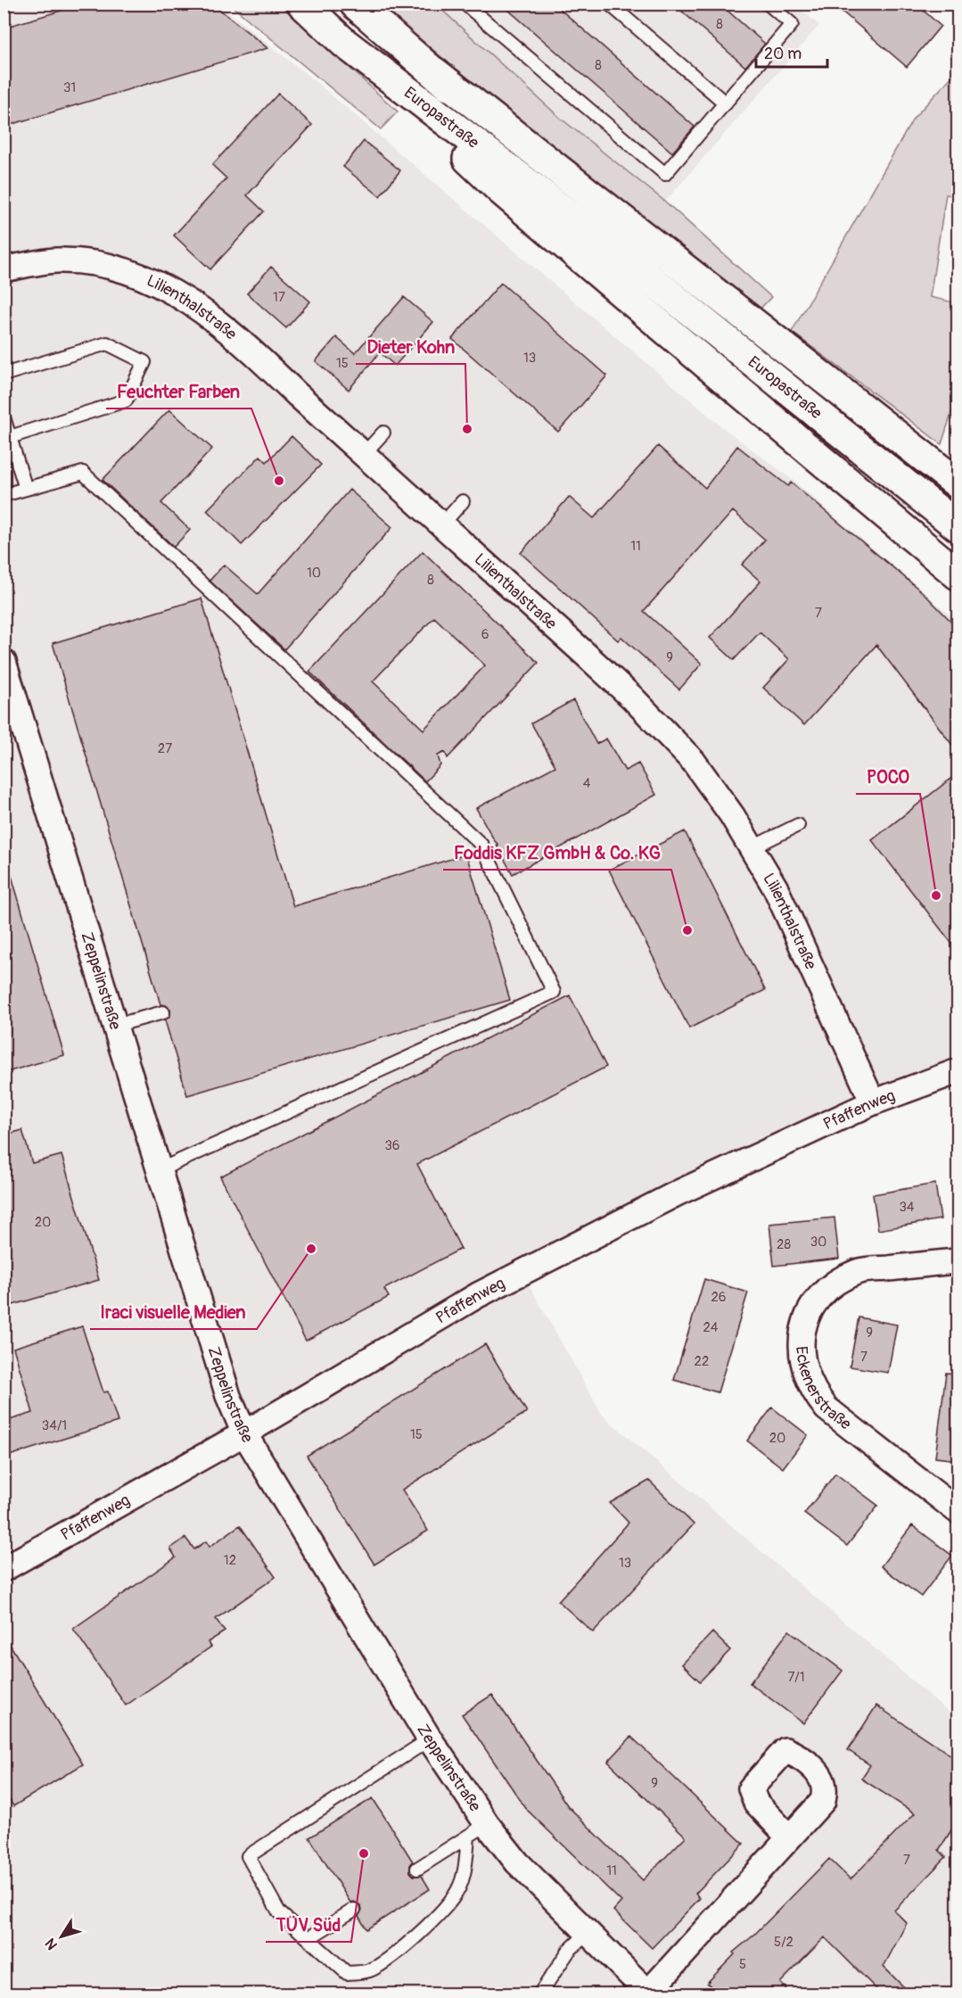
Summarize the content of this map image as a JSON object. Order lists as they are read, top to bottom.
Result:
{
  "streets": {
    "highway": ["Europastraße"],
    "street": [
      "Lilienthalstraße",
      "Zeppelinstraße",
      "Pfaffenweg",
      "Eckenerstraße"
    ]
  },
  "crossings": [
    ["Lilienthalstraße", "Pfaffenweg"],
    ["Zeppelinstraße", "Pfaffenweg"]
  ],
  "places": [
    "Dieter Kohn",
    "Feuchter Farben",
    "POCO",
    "Foddis KFZ GmbH & Co. KG",
    "Iraci visuelle Medien",
    "TÜV Süd"
  ],
  "house_numbers": [
    "8",
    "8",
    "31",
    "17",
    "13",
    "15",
    "11",
    "10",
    "8",
    "7",
    "6",
    "9",
    "27",
    "4",
    "36",
    "34",
    "20",
    "30",
    "28",
    "26",
    "24",
    "9",
    "7",
    "22",
    "34/1",
    "15",
    "20",
    "12",
    "13",
    "7/1",
    "9",
    "7",
    "11",
    "5/2",
    "5"
  ],
  "scale_bar": "20 m",
  "north": "bottom left"
}
